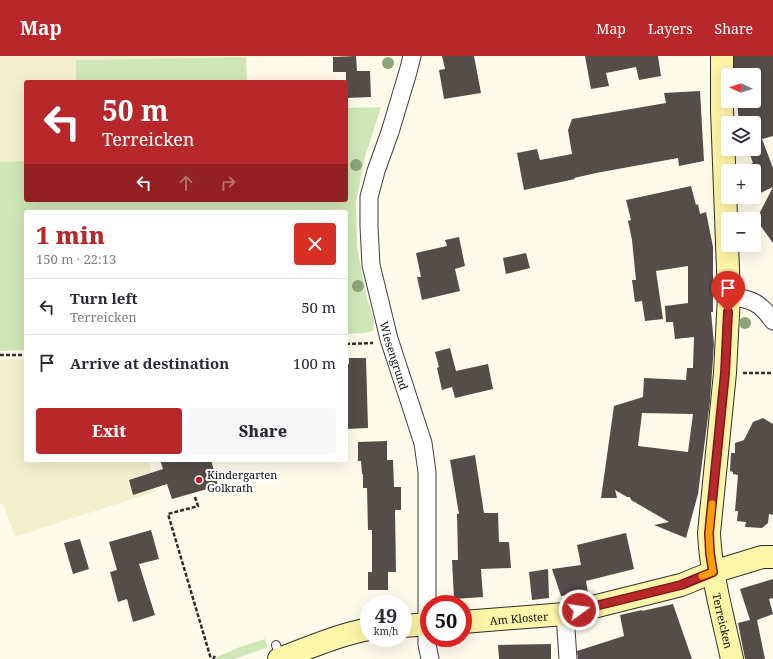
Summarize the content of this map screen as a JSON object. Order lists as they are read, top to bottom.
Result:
{
  "streets": {
    "main road": ["Am Kloster", "Terreicken"],
    "street": ["Wiesengrund"]
  },
  "crossings": [
    ["Am Kloster", "Terreicken"]
  ],
  "places": ["Kindergarten Golkrath"],
  "north": "left",
  "page": {
    "header": "Map",
    "nav": ["Map", "Layers", "Share"],
    "map_buttons": ["+", "−"],
    "turn": ["50 m", "Terreicken"],
    "heading": ["1 min", "150 m · 22:13"],
    "list": [
      {
        "name": "Turn left",
        "note": "Terreicken",
        "value": "50 m"
      },
      {
        "name": "Arrive at destination",
        "value": "100 m"
      }
    ],
    "buttons": ["Exit", "Share"],
    "speed": "49 km/h",
    "limit": "50"
  }
}
